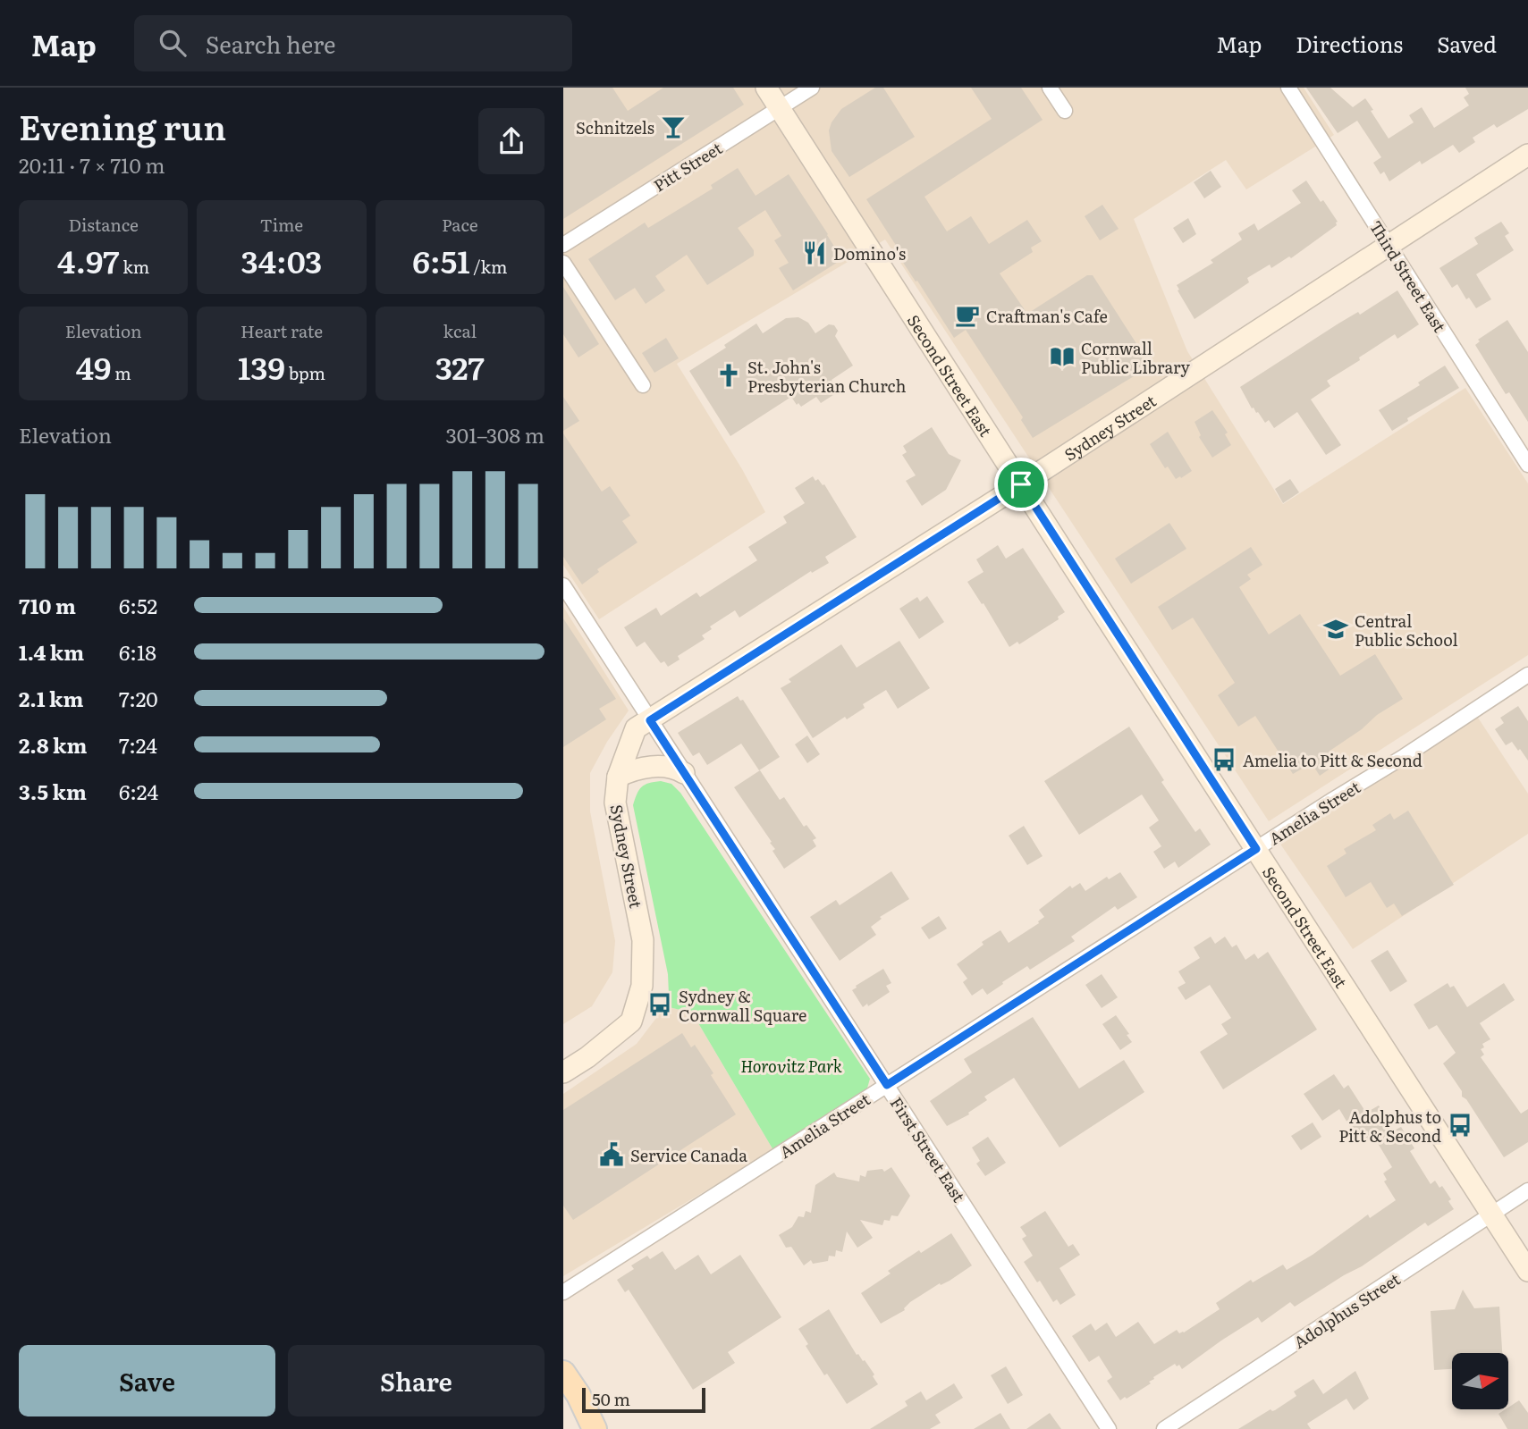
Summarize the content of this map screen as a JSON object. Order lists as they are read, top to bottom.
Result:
{
  "streets": {
    "street": [
      "Pitt Street",
      "Third Street East",
      "Second Street East",
      "Sydney Street",
      "Amelia Street",
      "First Street East",
      "Adolphus Street"
    ]
  },
  "crossings": [
    ["Pitt Street", "Second Street East"],
    ["Third Street East", "Sydney Street"],
    ["Second Street East", "Sydney Street"],
    ["Second Street East", "Amelia Street"],
    ["Second Street East", "Adolphus Street"],
    ["Sydney Street", "First Street East"],
    ["Amelia Street", "First Street East"]
  ],
  "parks": ["Horovitz Park"],
  "places": {
    "bar": ["Schnitzels"],
    "restaurant": ["Domino's"],
    "cafe": ["Craftman's Cafe"],
    "library": ["Cornwall Public Library"],
    "church": ["St. John's Presbyterian Church"],
    "school or university": ["Central Public School"],
    "bus stop": ["Amelia to Pitt & Second", "Sydney & Cornwall Square", "Adolphus to Pitt & Second"],
    "public building": ["Service Canada"]
  },
  "scale_bar": "50 m",
  "north": "right",
  "page": {
    "header": "Map",
    "search": "Search here",
    "nav": ["Map", "Directions", "Saved"],
    "heading": ["Evening run", "20:11 · 7 × 710 m"],
    "stats": [
      ["Distance", "4.97 km"],
      ["Time", "34:03"],
      ["Pace", "6:51 /km"],
      ["Elevation", "49 m"],
      ["Heart rate", "139 bpm"],
      ["kcal", "327"]
    ],
    "chart": ["Elevation", "301–308 m"],
    "list": [
      {
        "name": "710 m",
        "note": "6:52"
      },
      {
        "name": "1.4 km",
        "note": "6:18"
      },
      {
        "name": "2.1 km",
        "note": "7:20"
      },
      {
        "name": "2.8 km",
        "note": "7:24"
      },
      {
        "name": "3.5 km",
        "note": "6:24"
      }
    ],
    "buttons": ["Save", "Share"],
    "scale": "50 m"
  }
}
